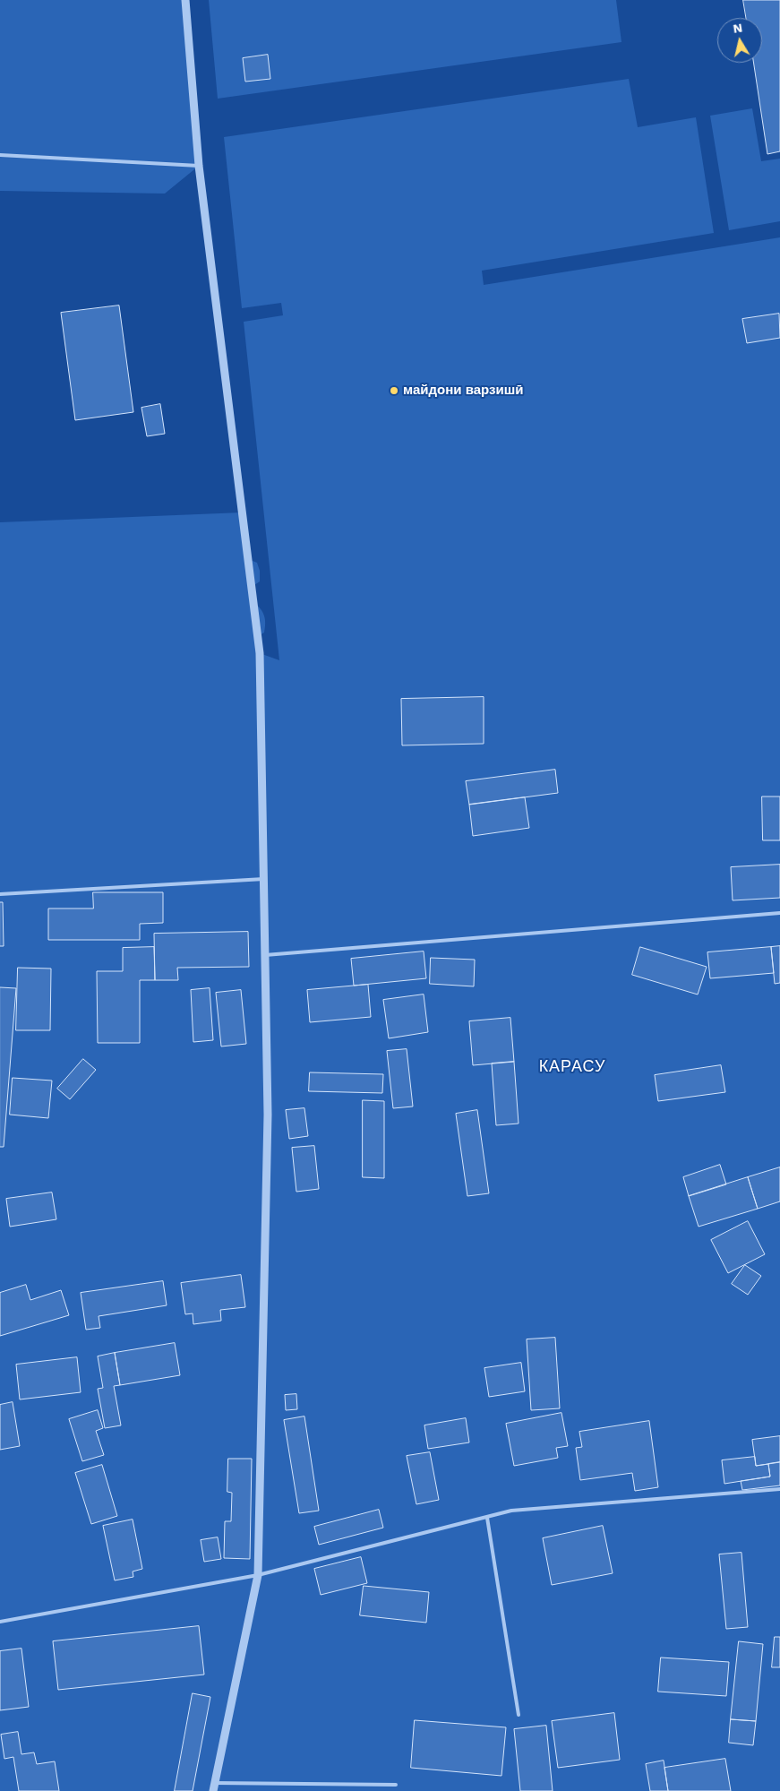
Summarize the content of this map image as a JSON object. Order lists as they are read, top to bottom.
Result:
{
  "districts": ["КАРАСУ"],
  "places": ["майдони варзишӣ"],
  "north": "top"
}
